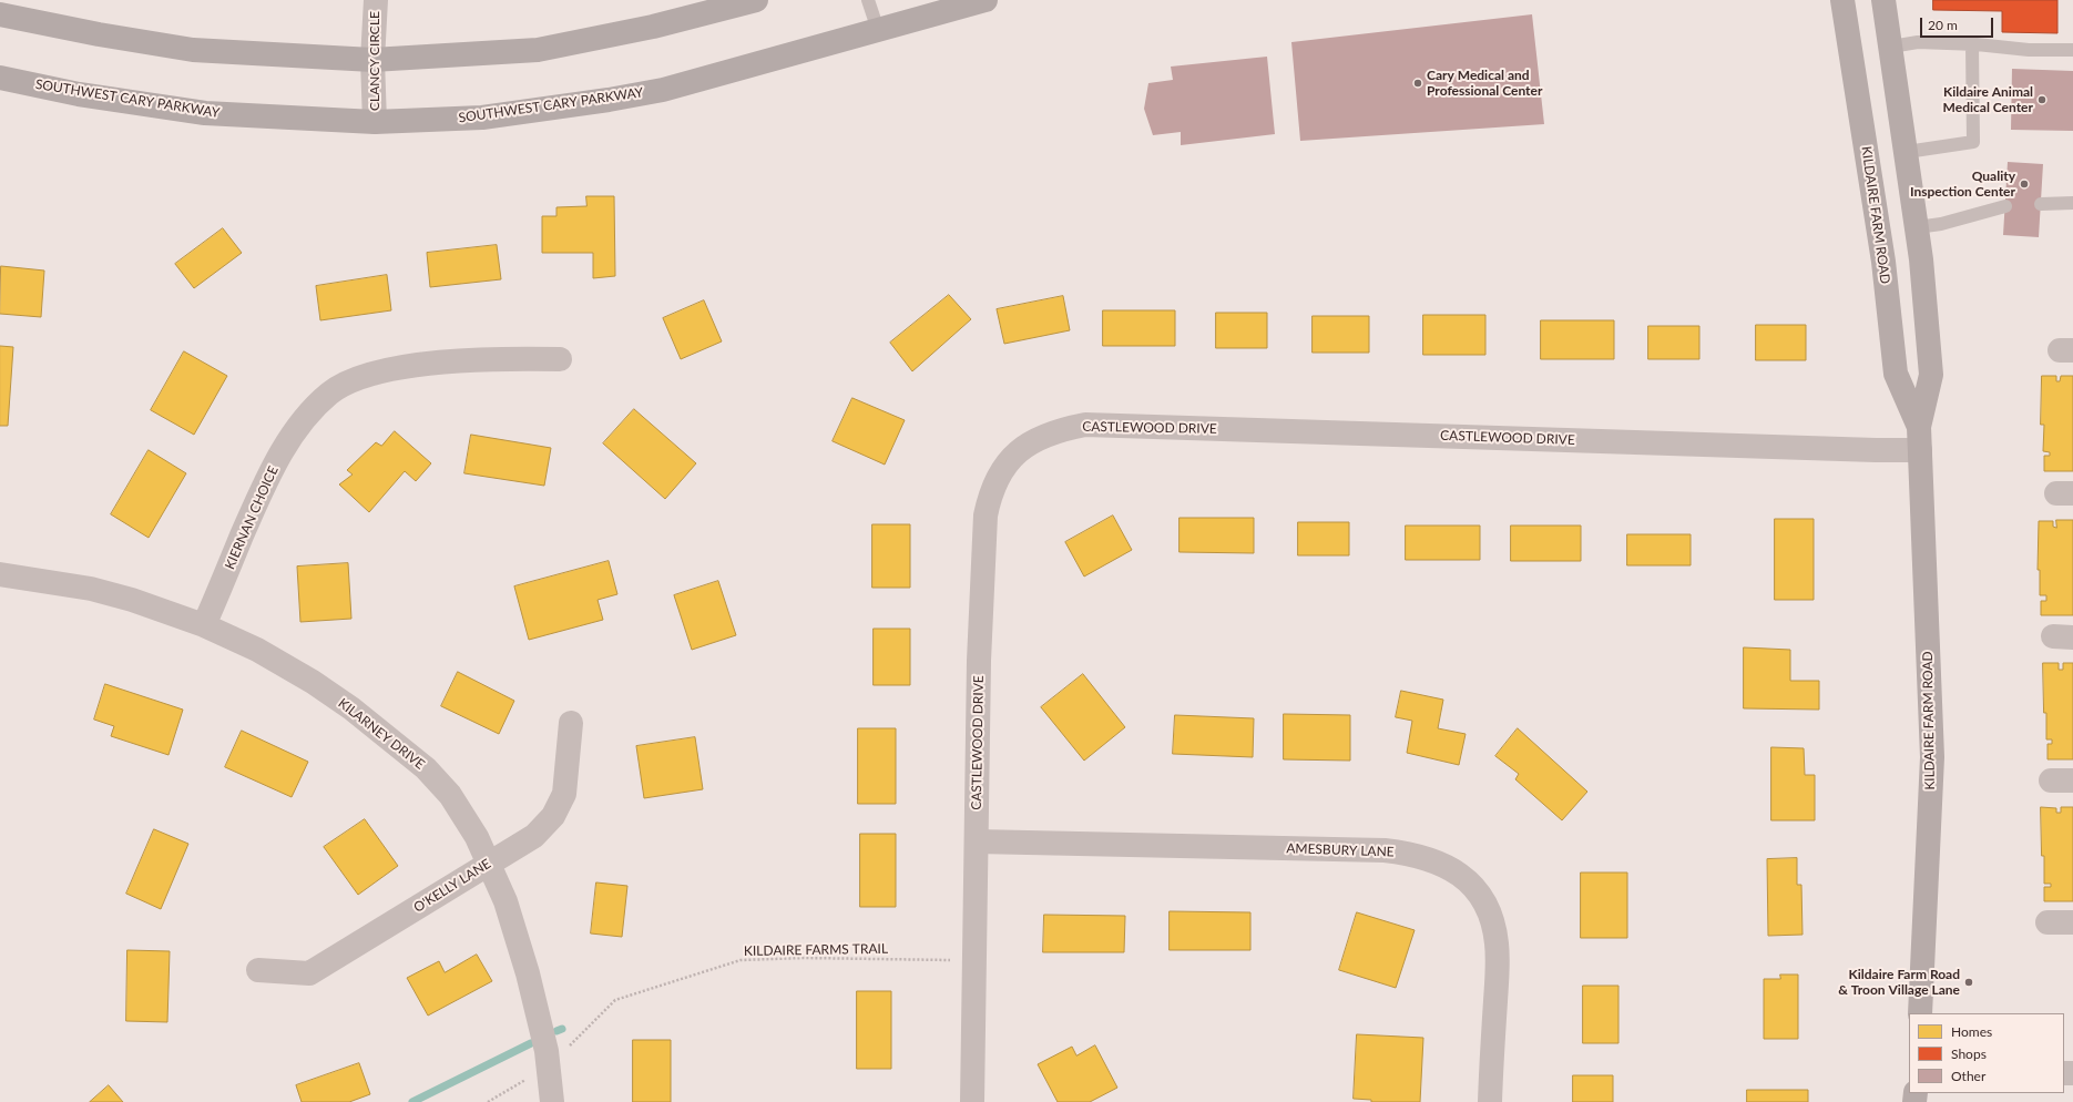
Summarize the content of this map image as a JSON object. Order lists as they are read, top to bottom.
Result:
{
  "streets": {
    "main road": ["SOUTHWEST CARY PARKWAY", "KILDAIRE FARM ROAD"],
    "street": [
      "CLANCY CIRCLE",
      "CASTLEWOOD DRIVE",
      "KIERNAN CHOICE",
      "KILARNEY DRIVE",
      "AMESBURY LANE",
      "O'KELLY LANE"
    ],
    "path": ["KILDAIRE FARMS TRAIL"]
  },
  "crossings": [
    ["CLANCY CIRCLE", "SOUTHWEST CARY PARKWAY"],
    ["KILDAIRE FARM ROAD", "CASTLEWOOD DRIVE"],
    ["CASTLEWOOD DRIVE", "AMESBURY LANE"],
    ["CASTLEWOOD DRIVE", "KILDAIRE FARMS TRAIL"],
    ["KIERNAN CHOICE", "KILARNEY DRIVE"],
    ["KILARNEY DRIVE", "O'KELLY LANE"],
    ["KILARNEY DRIVE", "KILDAIRE FARMS TRAIL"]
  ],
  "places": [
    "Cary Medical and Professional Center",
    "Kildaire Animal Medical Center",
    "Quality Inspection Center",
    "Kildaire Farm Road & Troon Village Lane"
  ],
  "legend": ["Homes", "Shops", "Other"],
  "scale_bar": "20 m"
}
